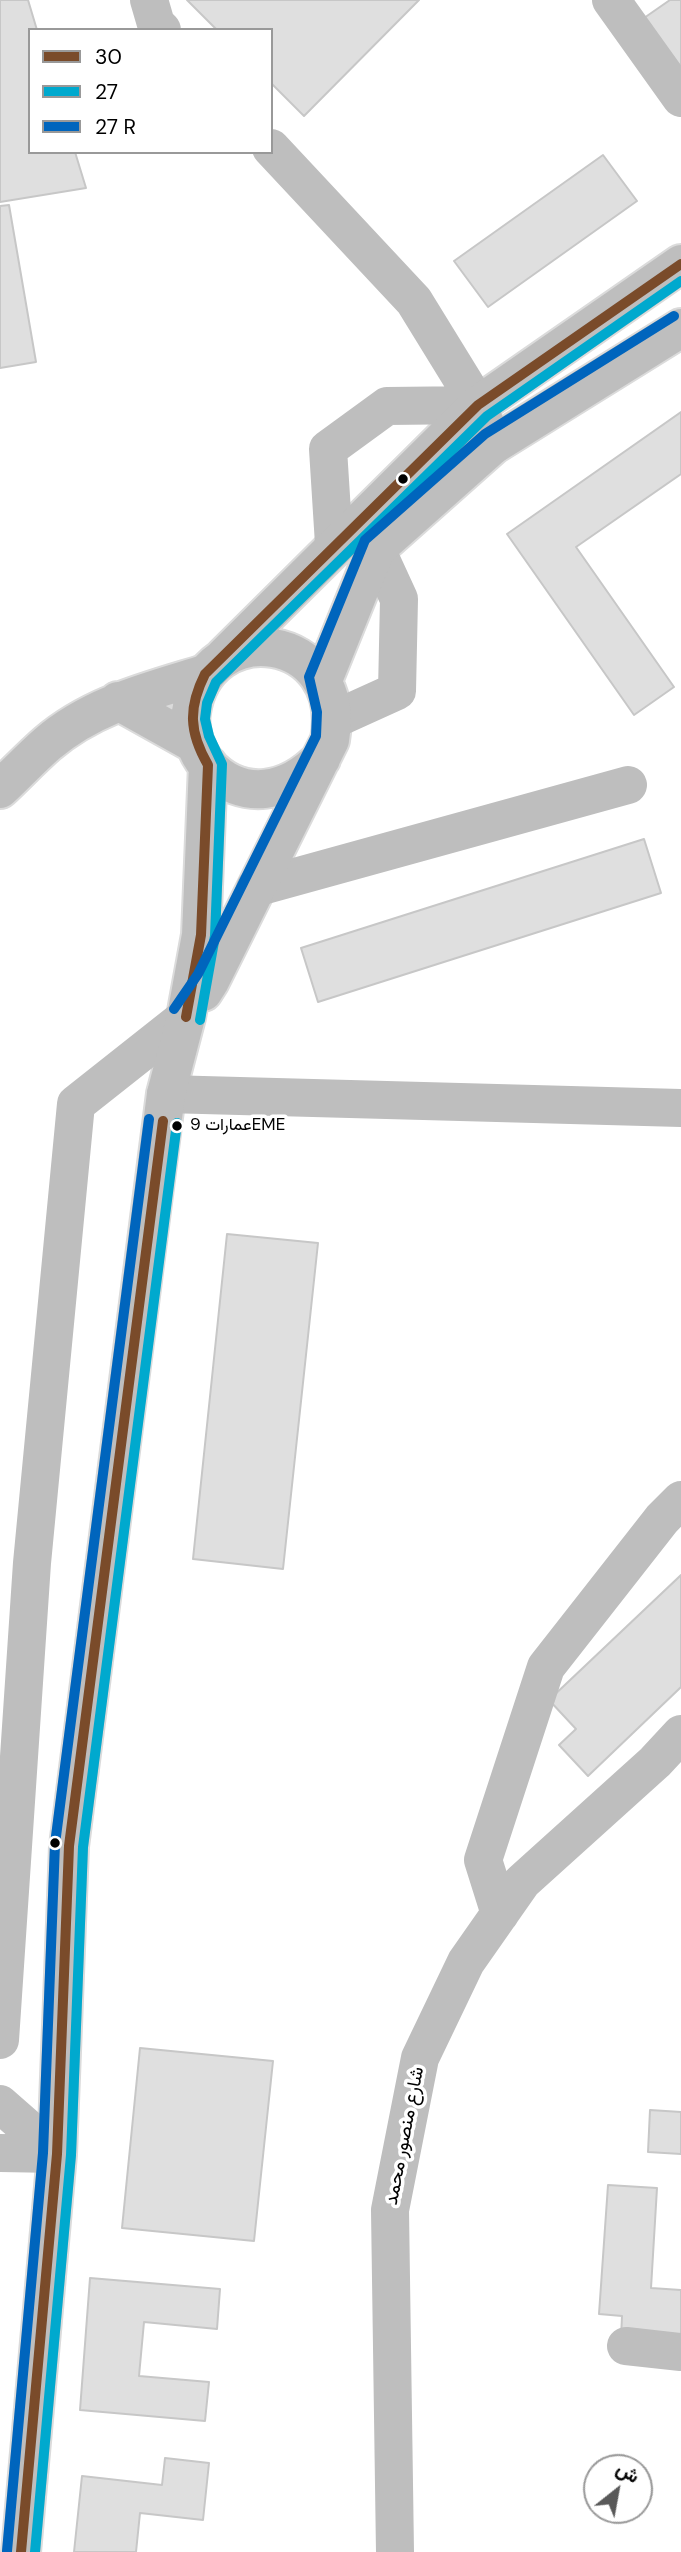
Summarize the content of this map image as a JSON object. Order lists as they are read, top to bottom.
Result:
{
  "streets": {
    "main road": ["شارع منصور محمد"]
  },
  "places": ["عمارات 9EME"],
  "lines": ["transit line 30", "transit line 27"],
  "legend": ["30", "27", "27 R"],
  "north": "top right"
}
